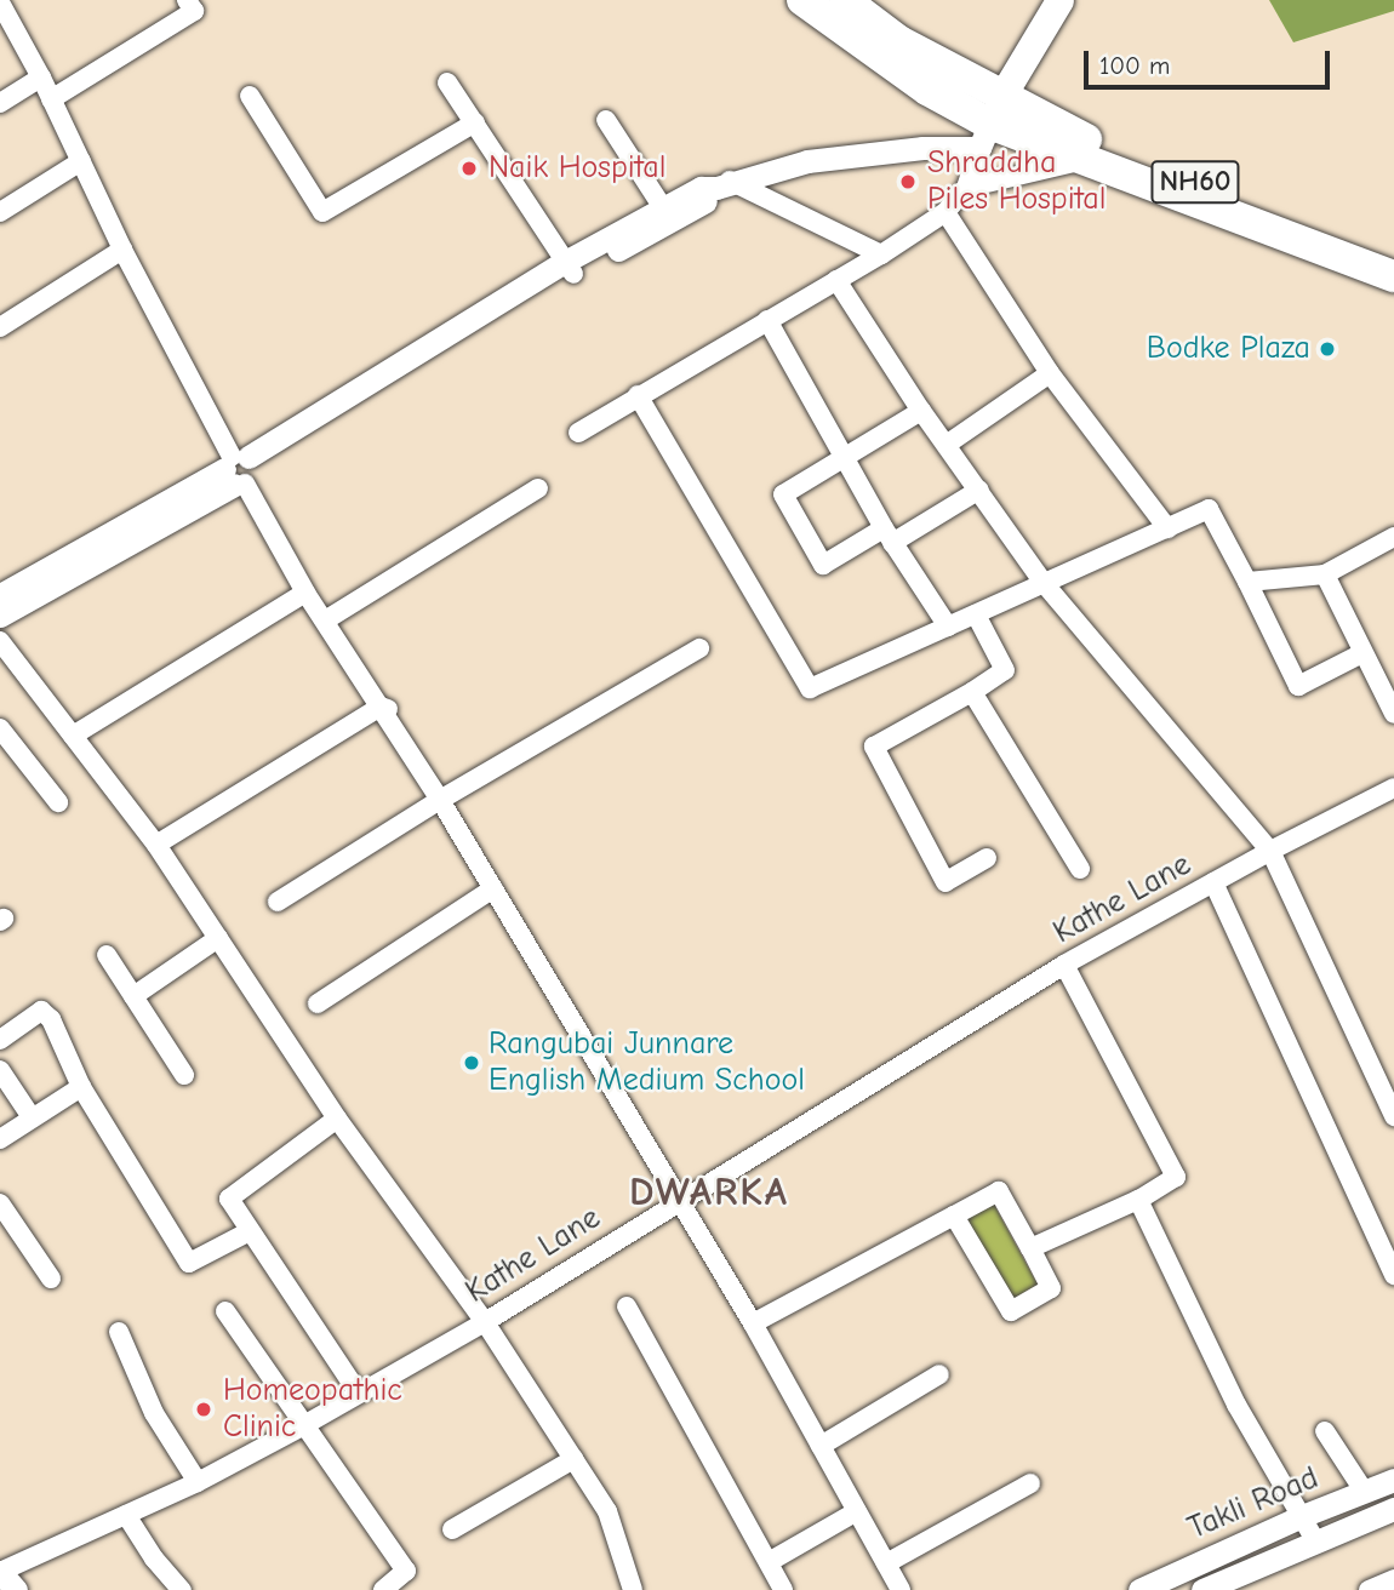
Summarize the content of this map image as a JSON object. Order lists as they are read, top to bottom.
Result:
{
  "streets": {
    "highway": ["NH60"],
    "street": ["Kathe Lane", "Takli Road"]
  },
  "districts": ["DWARKA"],
  "places": [
    "Naik Hospital",
    "Shraddha Piles Hospital",
    "Bodke Plaza",
    "Rangubai Junnare English Medium School",
    "Homeopathic Clinic"
  ],
  "scale_bar": "100 m"
}
